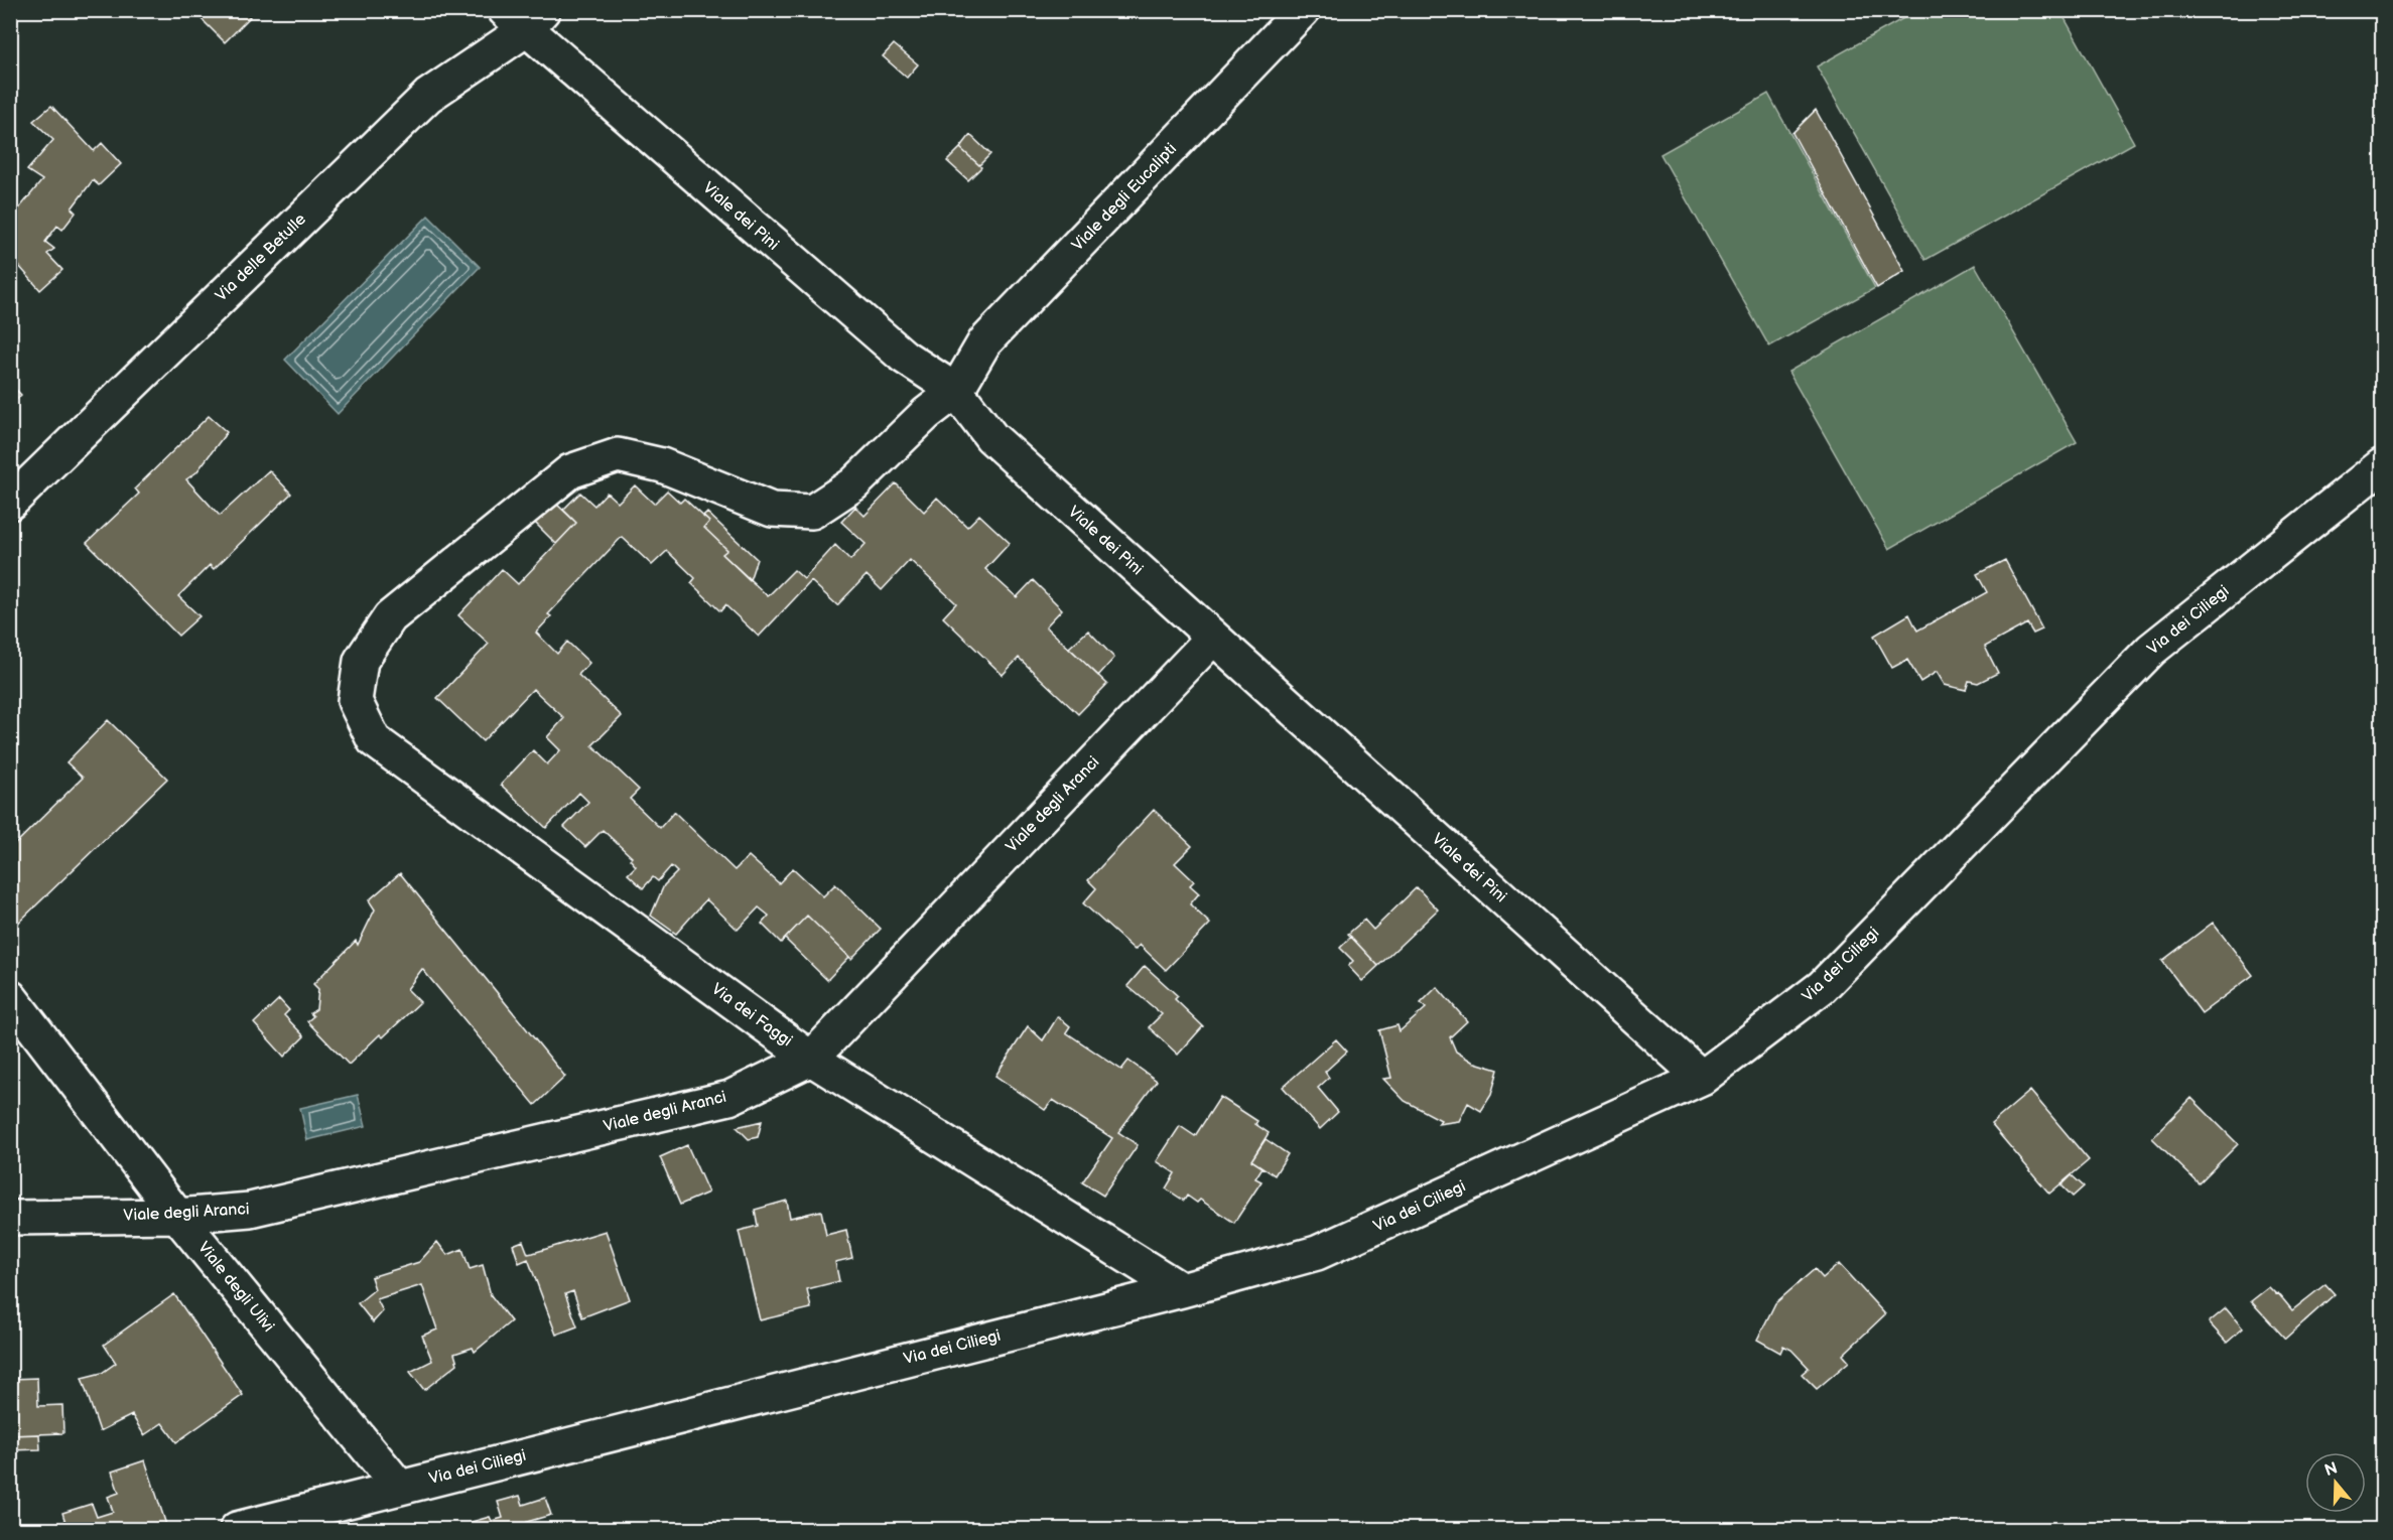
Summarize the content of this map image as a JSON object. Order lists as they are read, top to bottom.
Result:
{
  "streets": {
    "street": [
      "Viale degli Eucalipti",
      "Viale dei Pini",
      "Via delle Betulle",
      "Via dei Ciliegi",
      "Viale degli Aranci",
      "Via dei Faggi",
      "Viale degli Ulivi"
    ]
  },
  "crossings": [
    ["Viale degli Eucalipti", "Viale dei Pini"],
    ["Viale degli Eucalipti", "Via dei Faggi"],
    ["Viale dei Pini", "Via delle Betulle"],
    ["Viale dei Pini", "Via dei Ciliegi"],
    ["Viale dei Pini", "Viale degli Aranci"],
    ["Viale dei Pini", "Via dei Faggi"],
    ["Via dei Ciliegi", "Via dei Faggi"],
    ["Via dei Ciliegi", "Viale degli Ulivi"],
    ["Viale degli Aranci", "Via dei Faggi"],
    ["Viale degli Aranci", "Viale degli Ulivi"]
  ],
  "north": "top"
}
